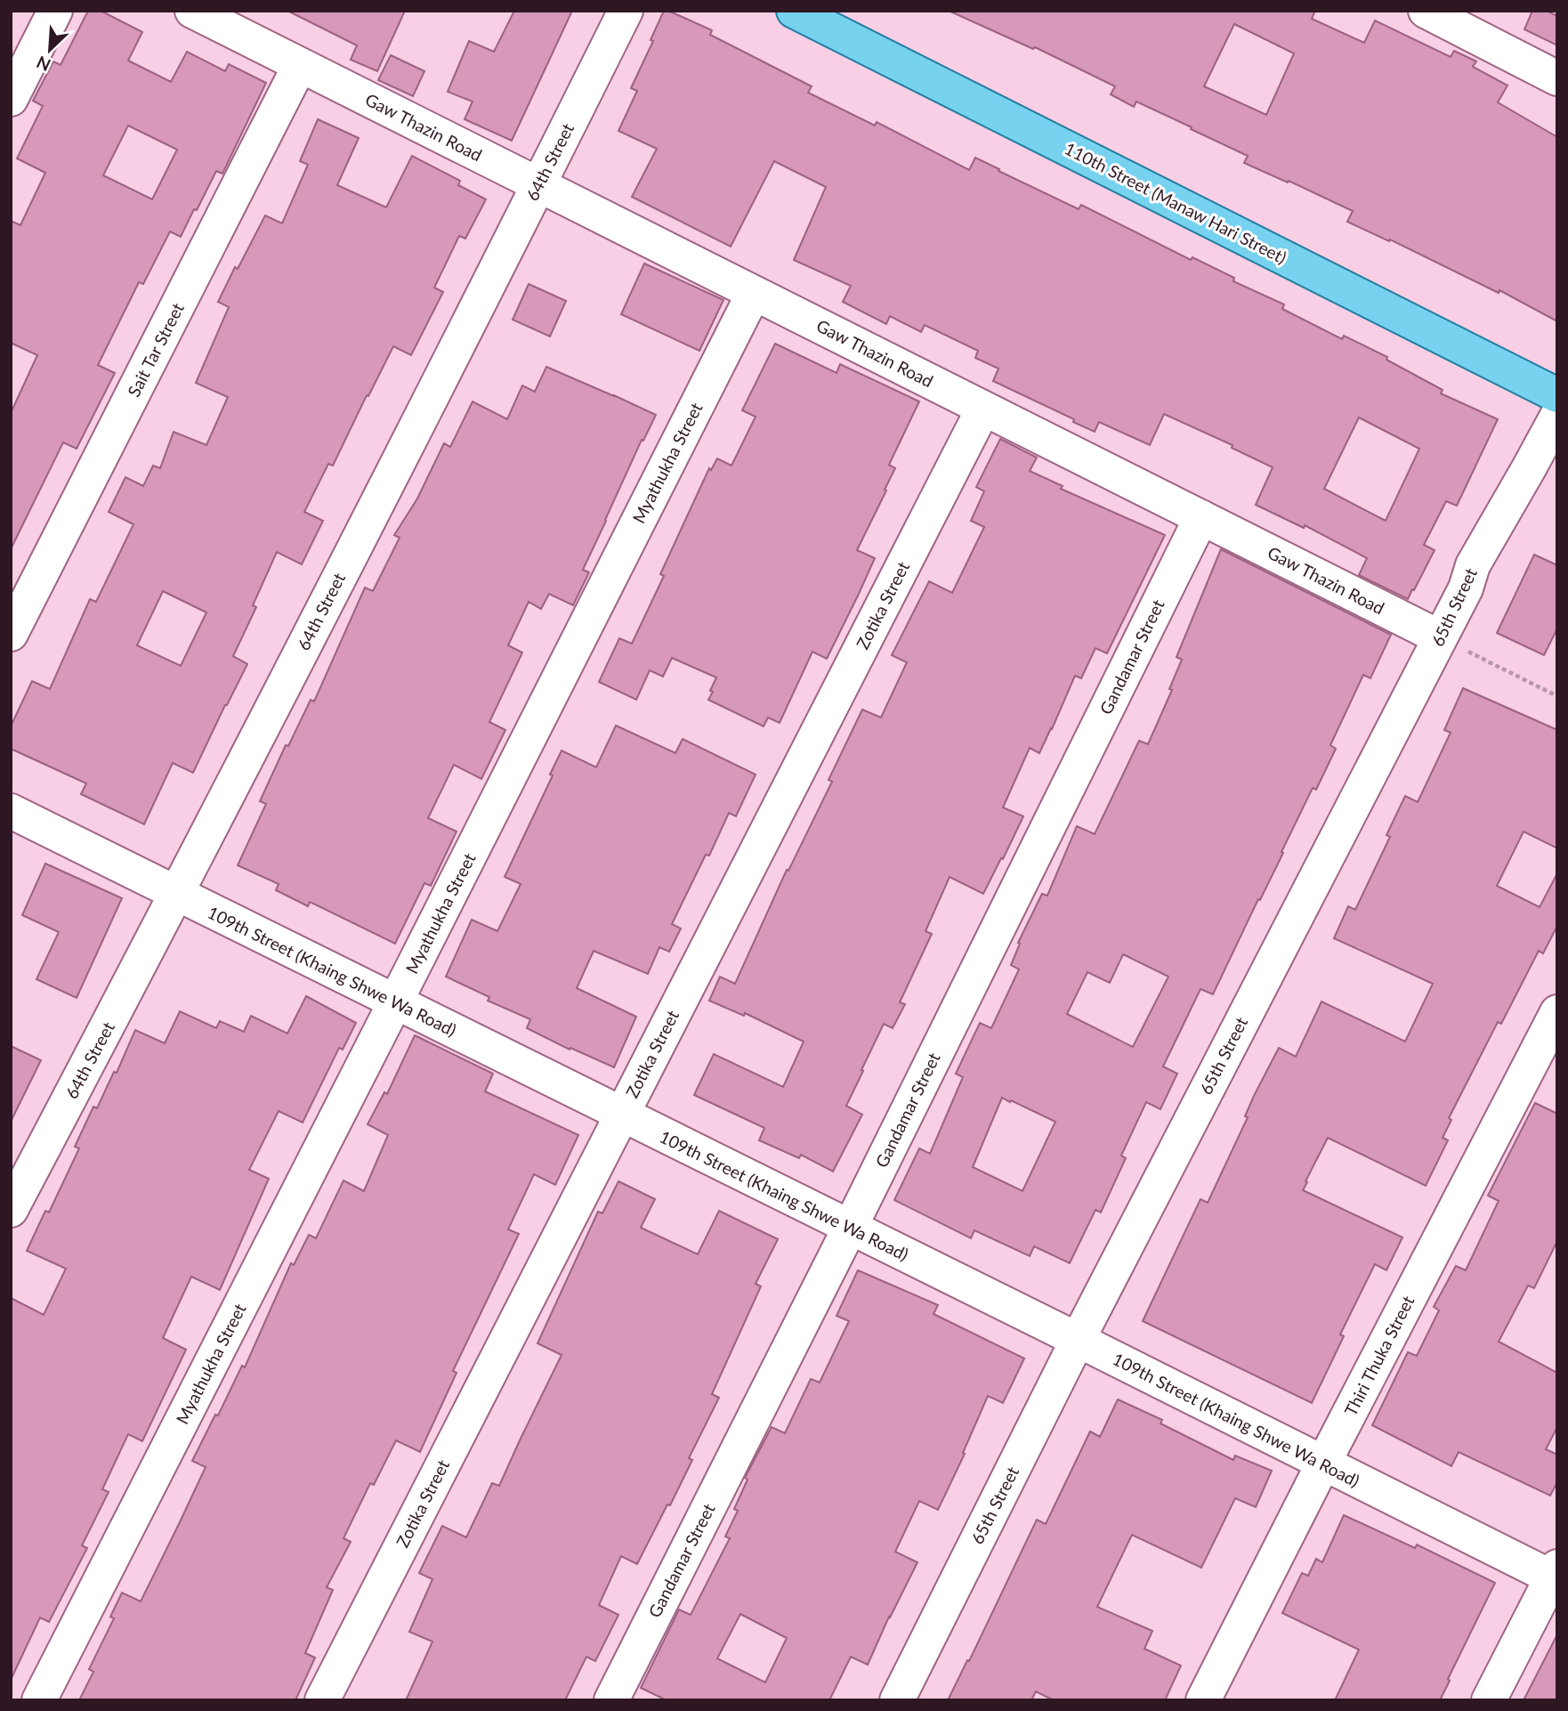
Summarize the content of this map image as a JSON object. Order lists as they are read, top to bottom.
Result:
{
  "streets": {
    "main road": ["110th Street (Manaw Hari Street)"],
    "street": [
      "Gaw Thazin Road",
      "64th Street",
      "Sait Tar Street",
      "Myathukha Street",
      "Zotika Street",
      "65th Street",
      "Gandamar Street",
      "109th Street (Khaing Shwe Wa Road)",
      "Thiri Thuka Street"
    ]
  },
  "crossings": [
    ["Gaw Thazin Road", "64th Street"],
    ["Gaw Thazin Road", "Sait Tar Street"],
    ["Gaw Thazin Road", "Myathukha Street"],
    ["Gaw Thazin Road", "Zotika Street"],
    ["Gaw Thazin Road", "65th Street"],
    ["Gaw Thazin Road", "Gandamar Street"],
    ["64th Street", "109th Street (Khaing Shwe Wa Road)"],
    ["Myathukha Street", "109th Street (Khaing Shwe Wa Road)"],
    ["Zotika Street", "109th Street (Khaing Shwe Wa Road)"],
    ["65th Street", "109th Street (Khaing Shwe Wa Road)"],
    ["Gandamar Street", "109th Street (Khaing Shwe Wa Road)"],
    ["109th Street (Khaing Shwe Wa Road)", "Thiri Thuka Street"]
  ],
  "north": "bottom left"
}
